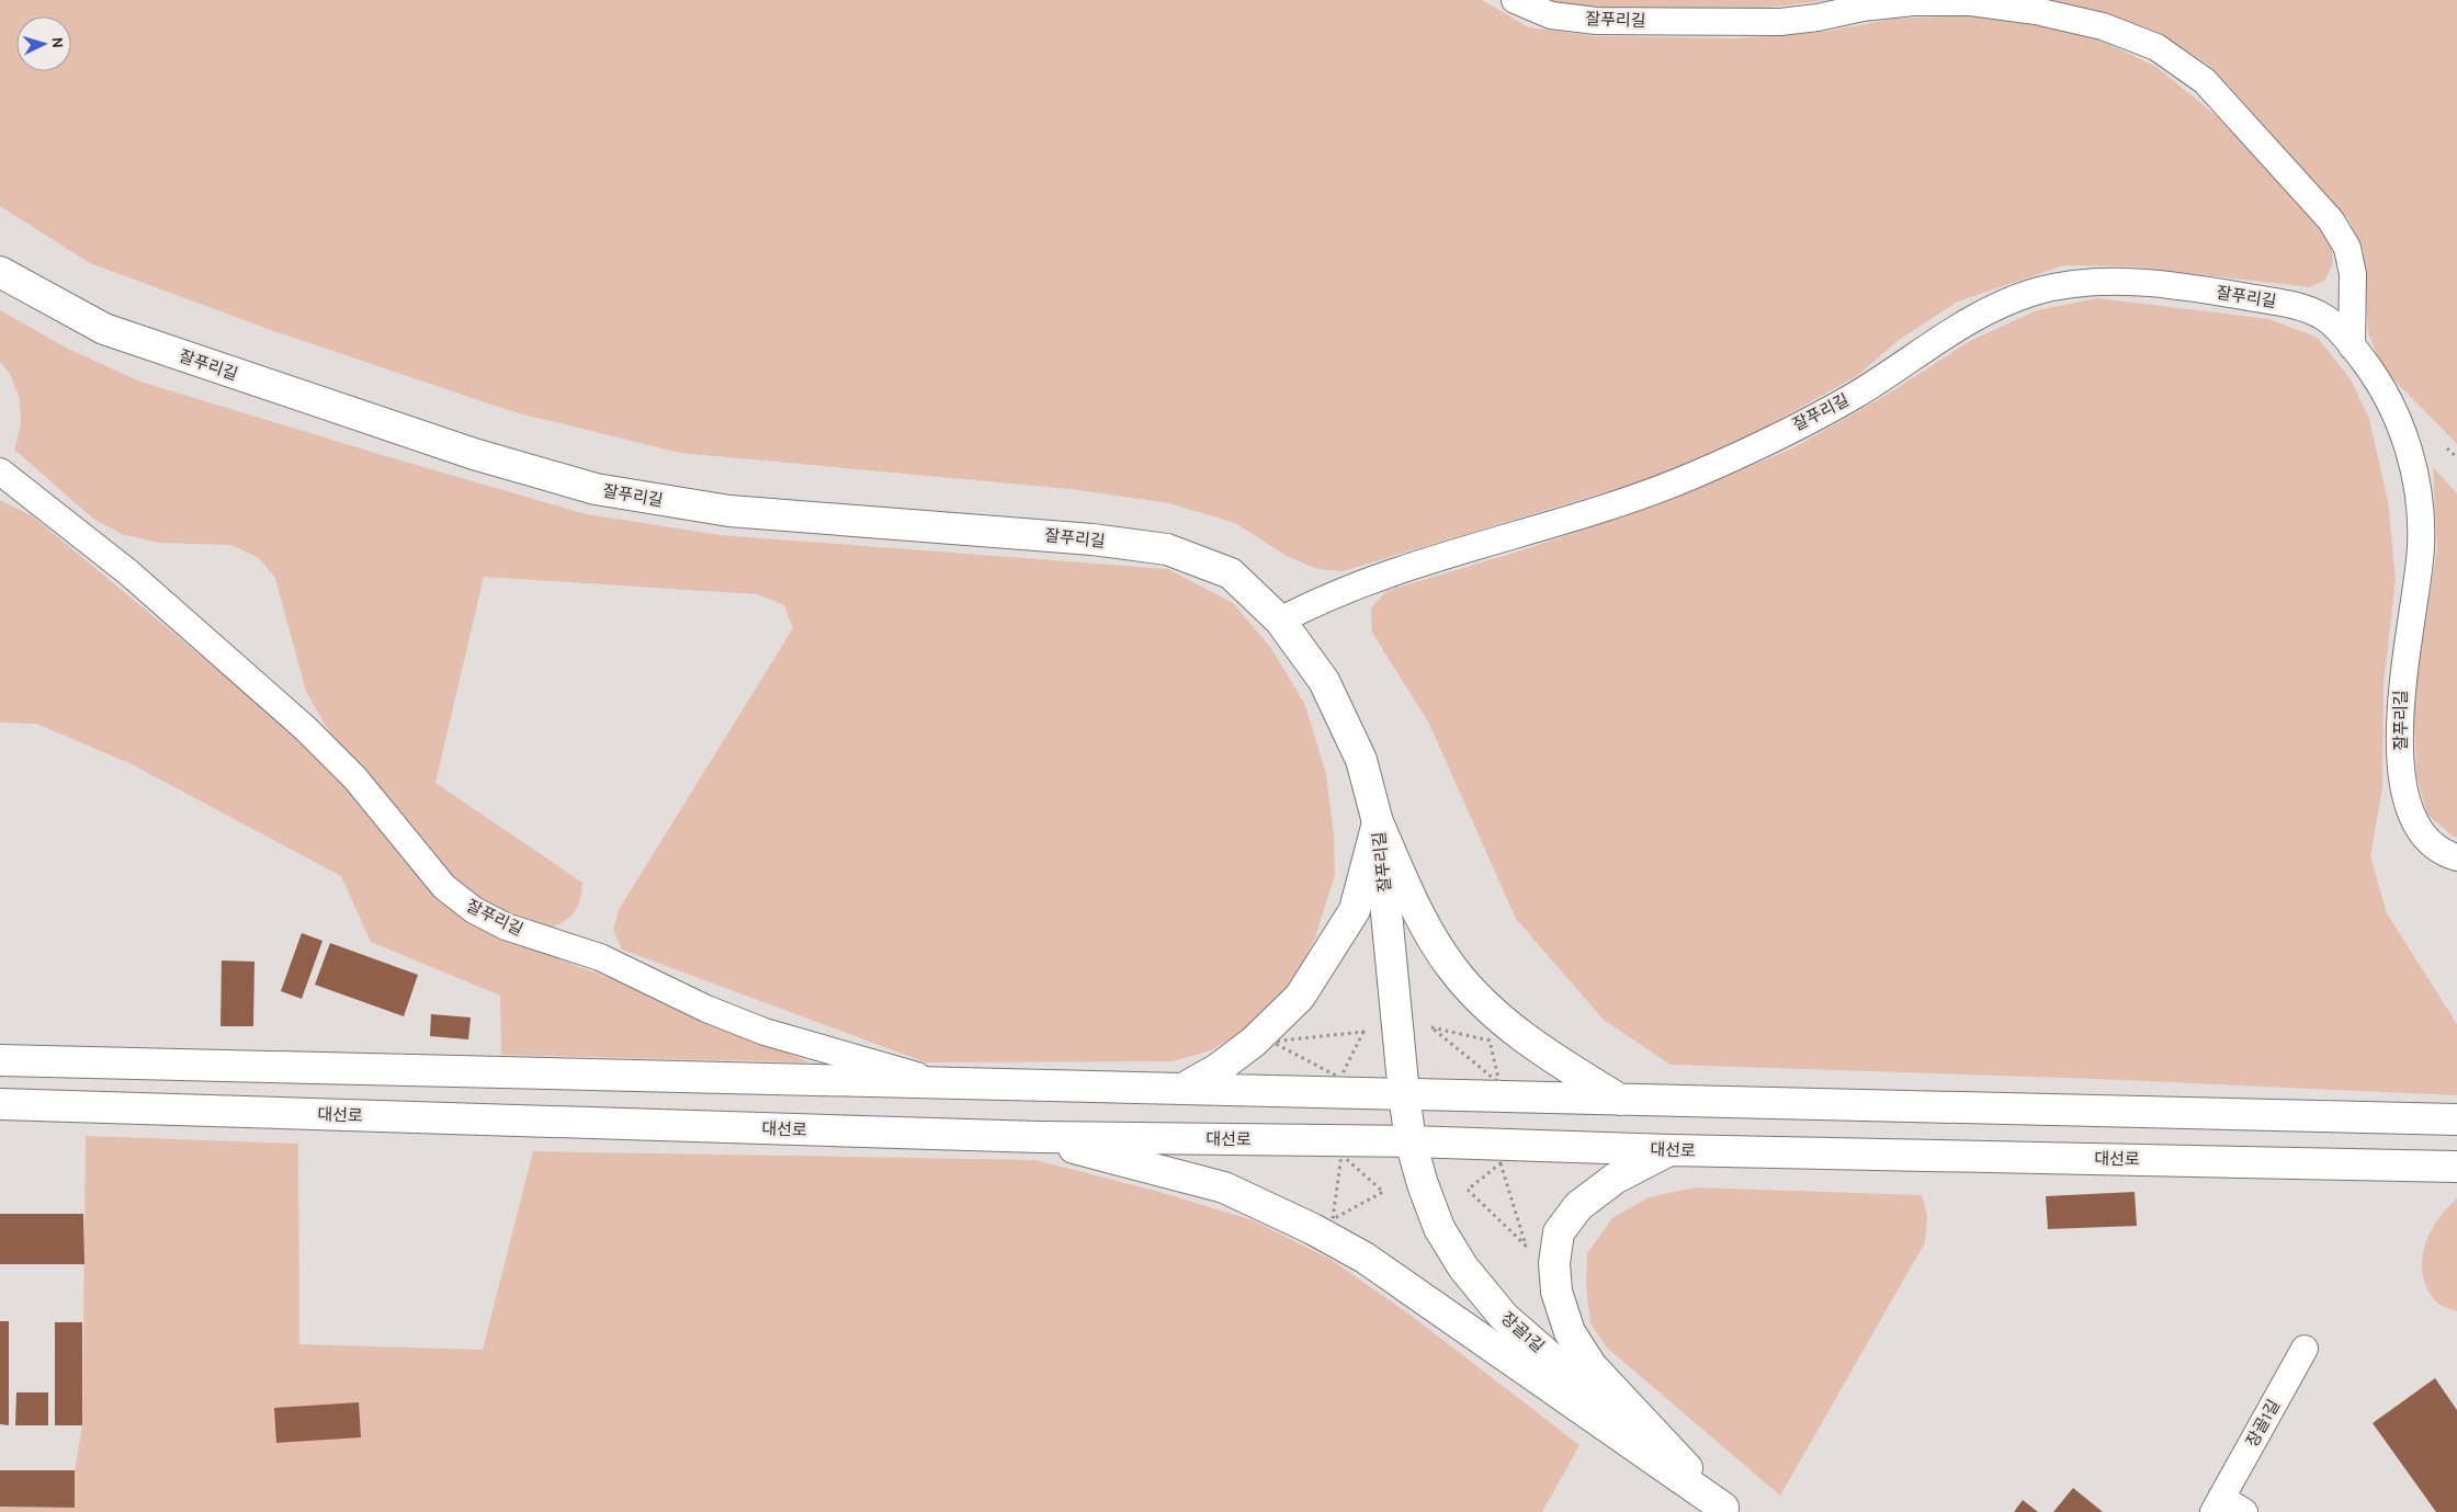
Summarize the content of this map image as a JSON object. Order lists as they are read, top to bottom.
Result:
{
  "streets": {
    "street": ["잘푸리길", "대선로", "장골1길"]
  },
  "crossings": [
    ["잘푸리길", "장골1길"],
    ["대선로", "장골1길"]
  ],
  "north": "right"
}
